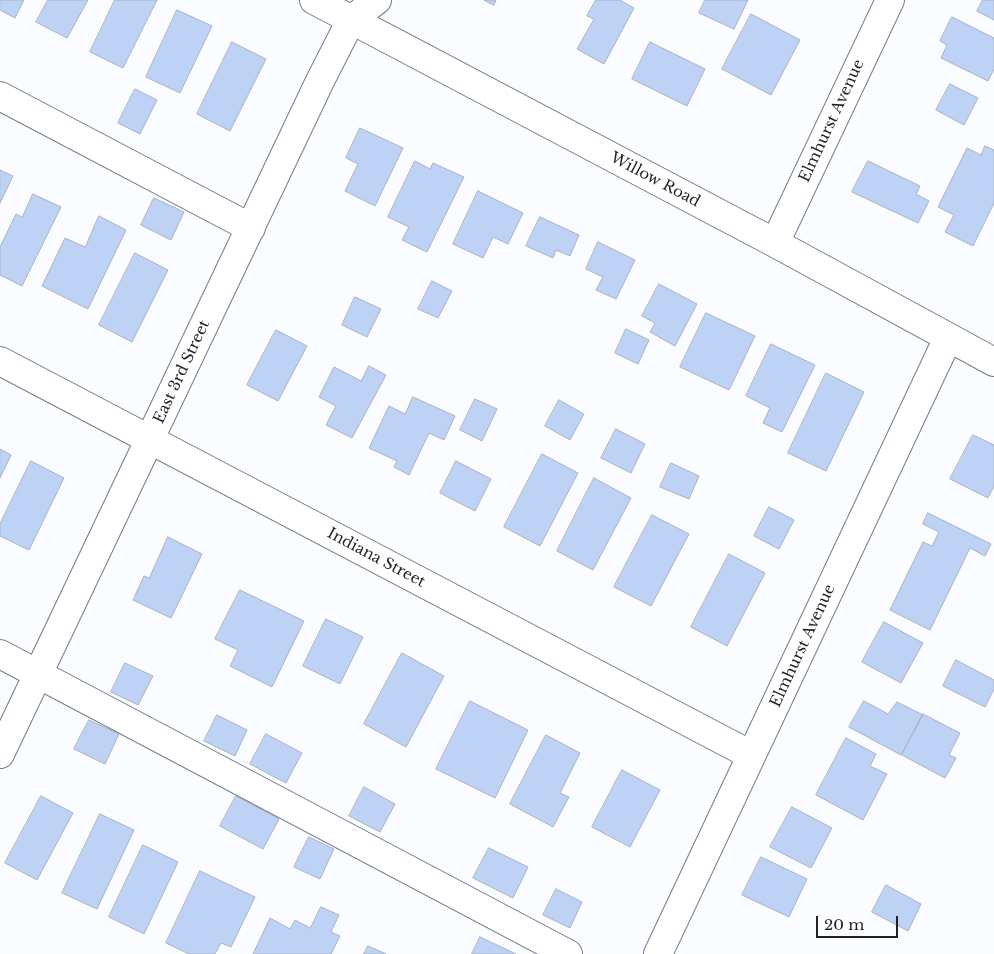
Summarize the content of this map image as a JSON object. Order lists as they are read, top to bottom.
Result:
{
  "streets": {
    "street": [
      "Elmhurst Avenue",
      "Willow Road",
      "East 3rd Street",
      "Indiana Street"
    ]
  },
  "crossings": [
    ["Elmhurst Avenue", "Willow Road"],
    ["Elmhurst Avenue", "Indiana Street"],
    ["Willow Road", "East 3rd Street"],
    ["East 3rd Street", "Indiana Street"]
  ],
  "scale_bar": "20 m"
}
